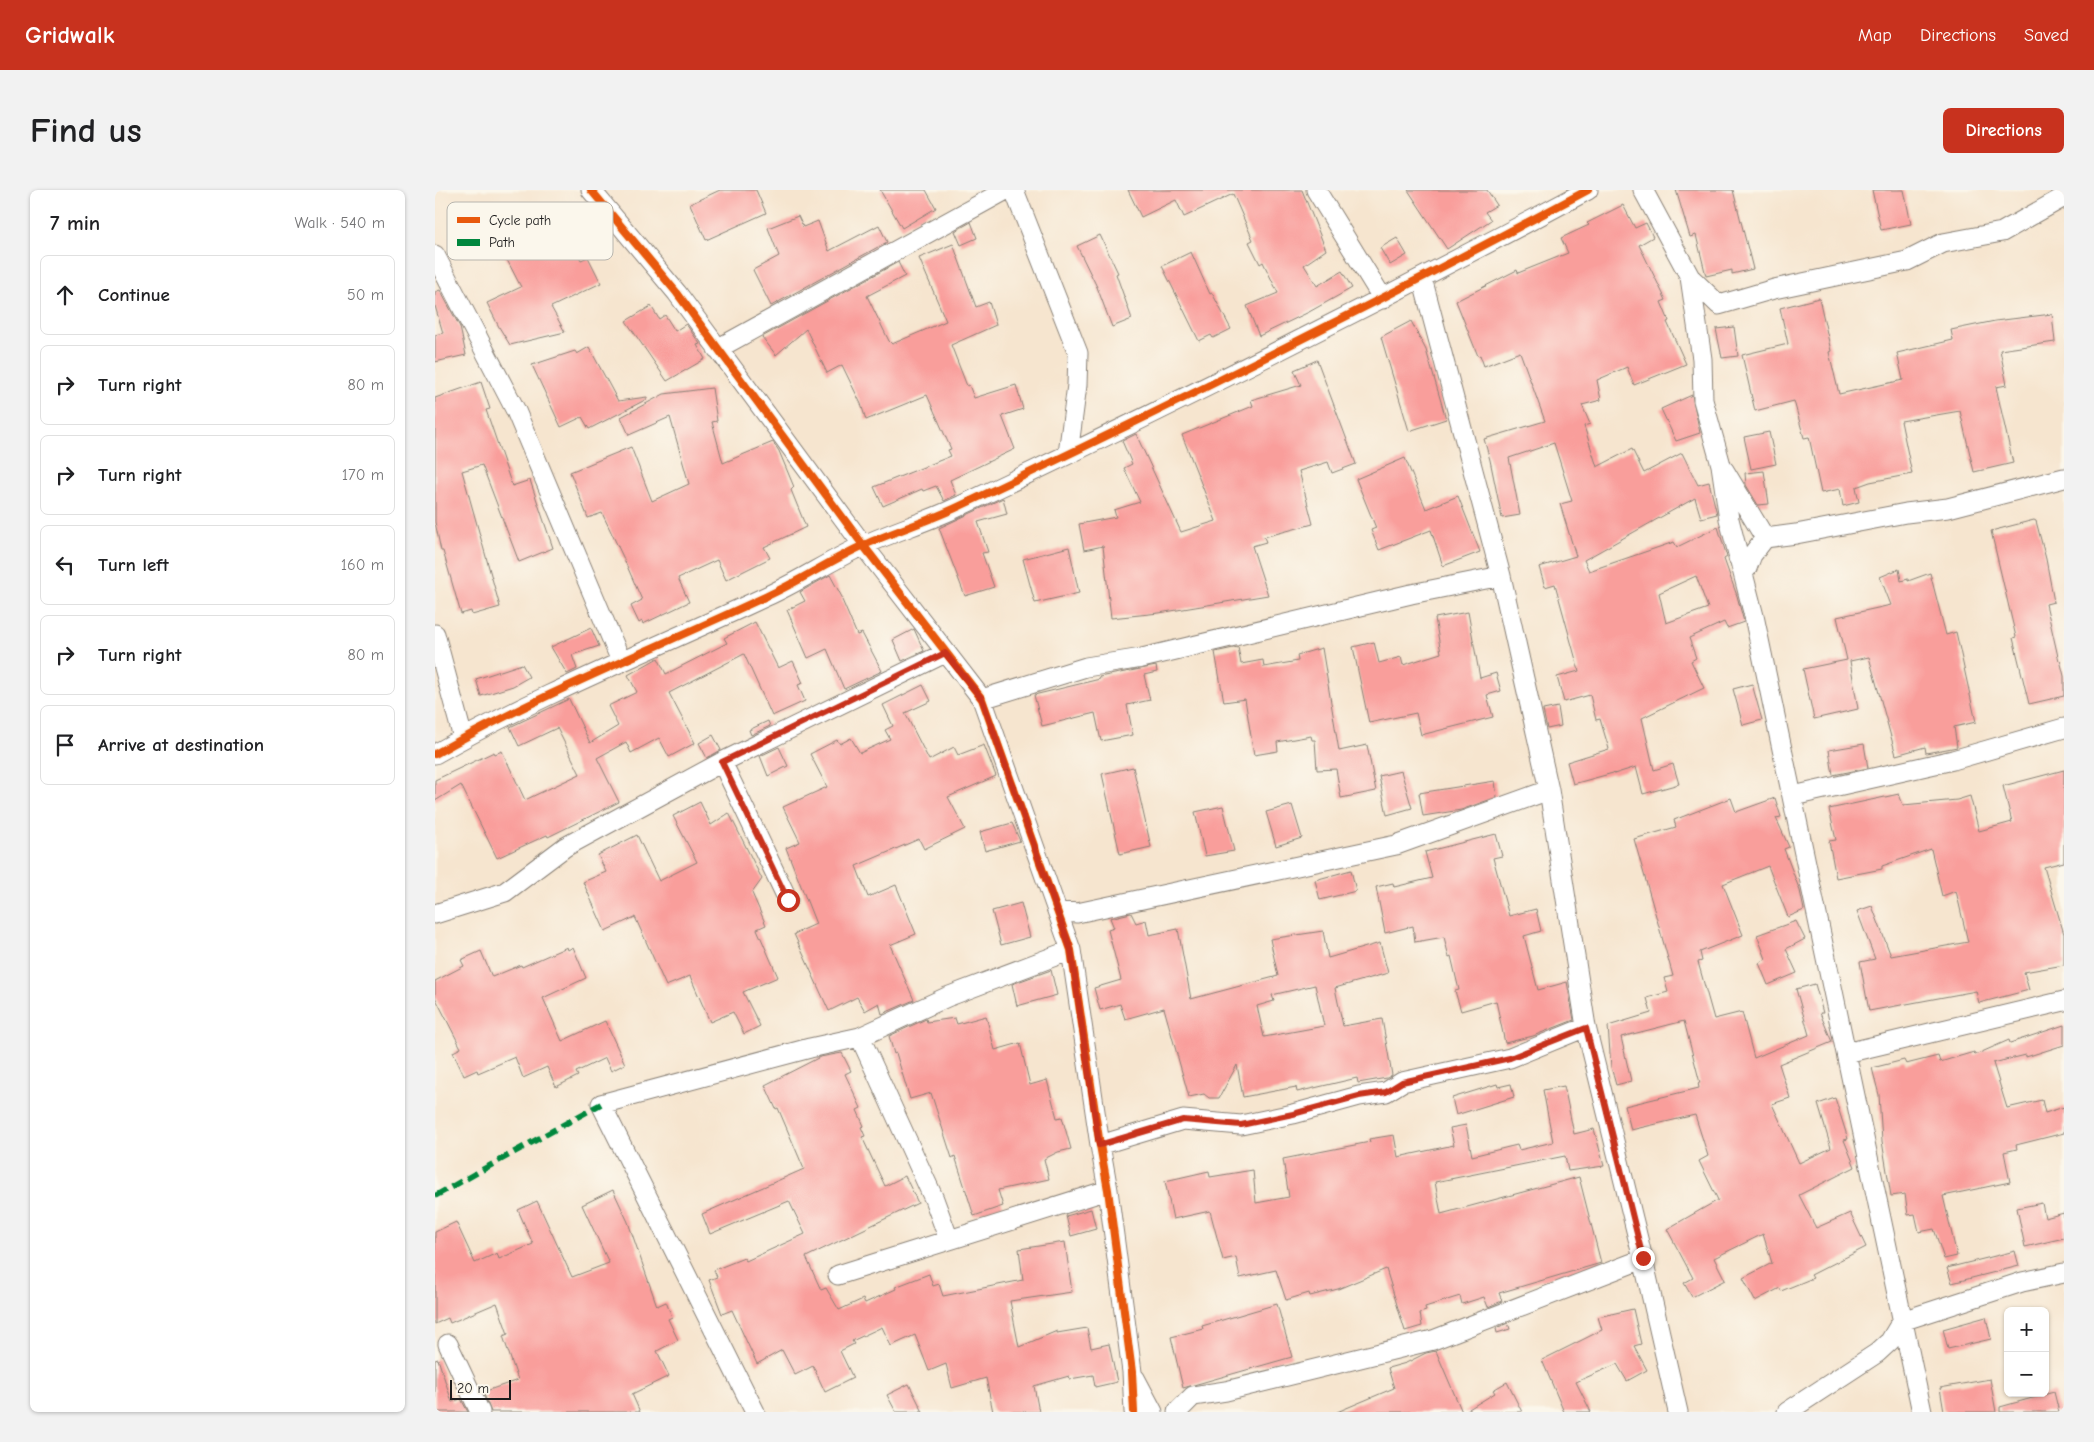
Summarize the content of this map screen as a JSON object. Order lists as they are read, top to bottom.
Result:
{
  "legend": ["Cycle path", "Path"],
  "scale_bar": "20 m",
  "page": {
    "header": "Gridwalk",
    "nav": ["Map", "Directions", "Saved"],
    "buttons": "Directions",
    "title": "Find us",
    "heading": ["7 min", "Walk · 540 m"],
    "list": [
      ["Continue", "50 m"],
      ["Turn right", "80 m"],
      ["Turn right", "170 m"],
      ["Turn left", "160 m"],
      ["Turn right", "80 m"],
      "Arrive at destination"
    ],
    "map_buttons": ["+", "−"],
    "scale": "20 m"
  }
}
